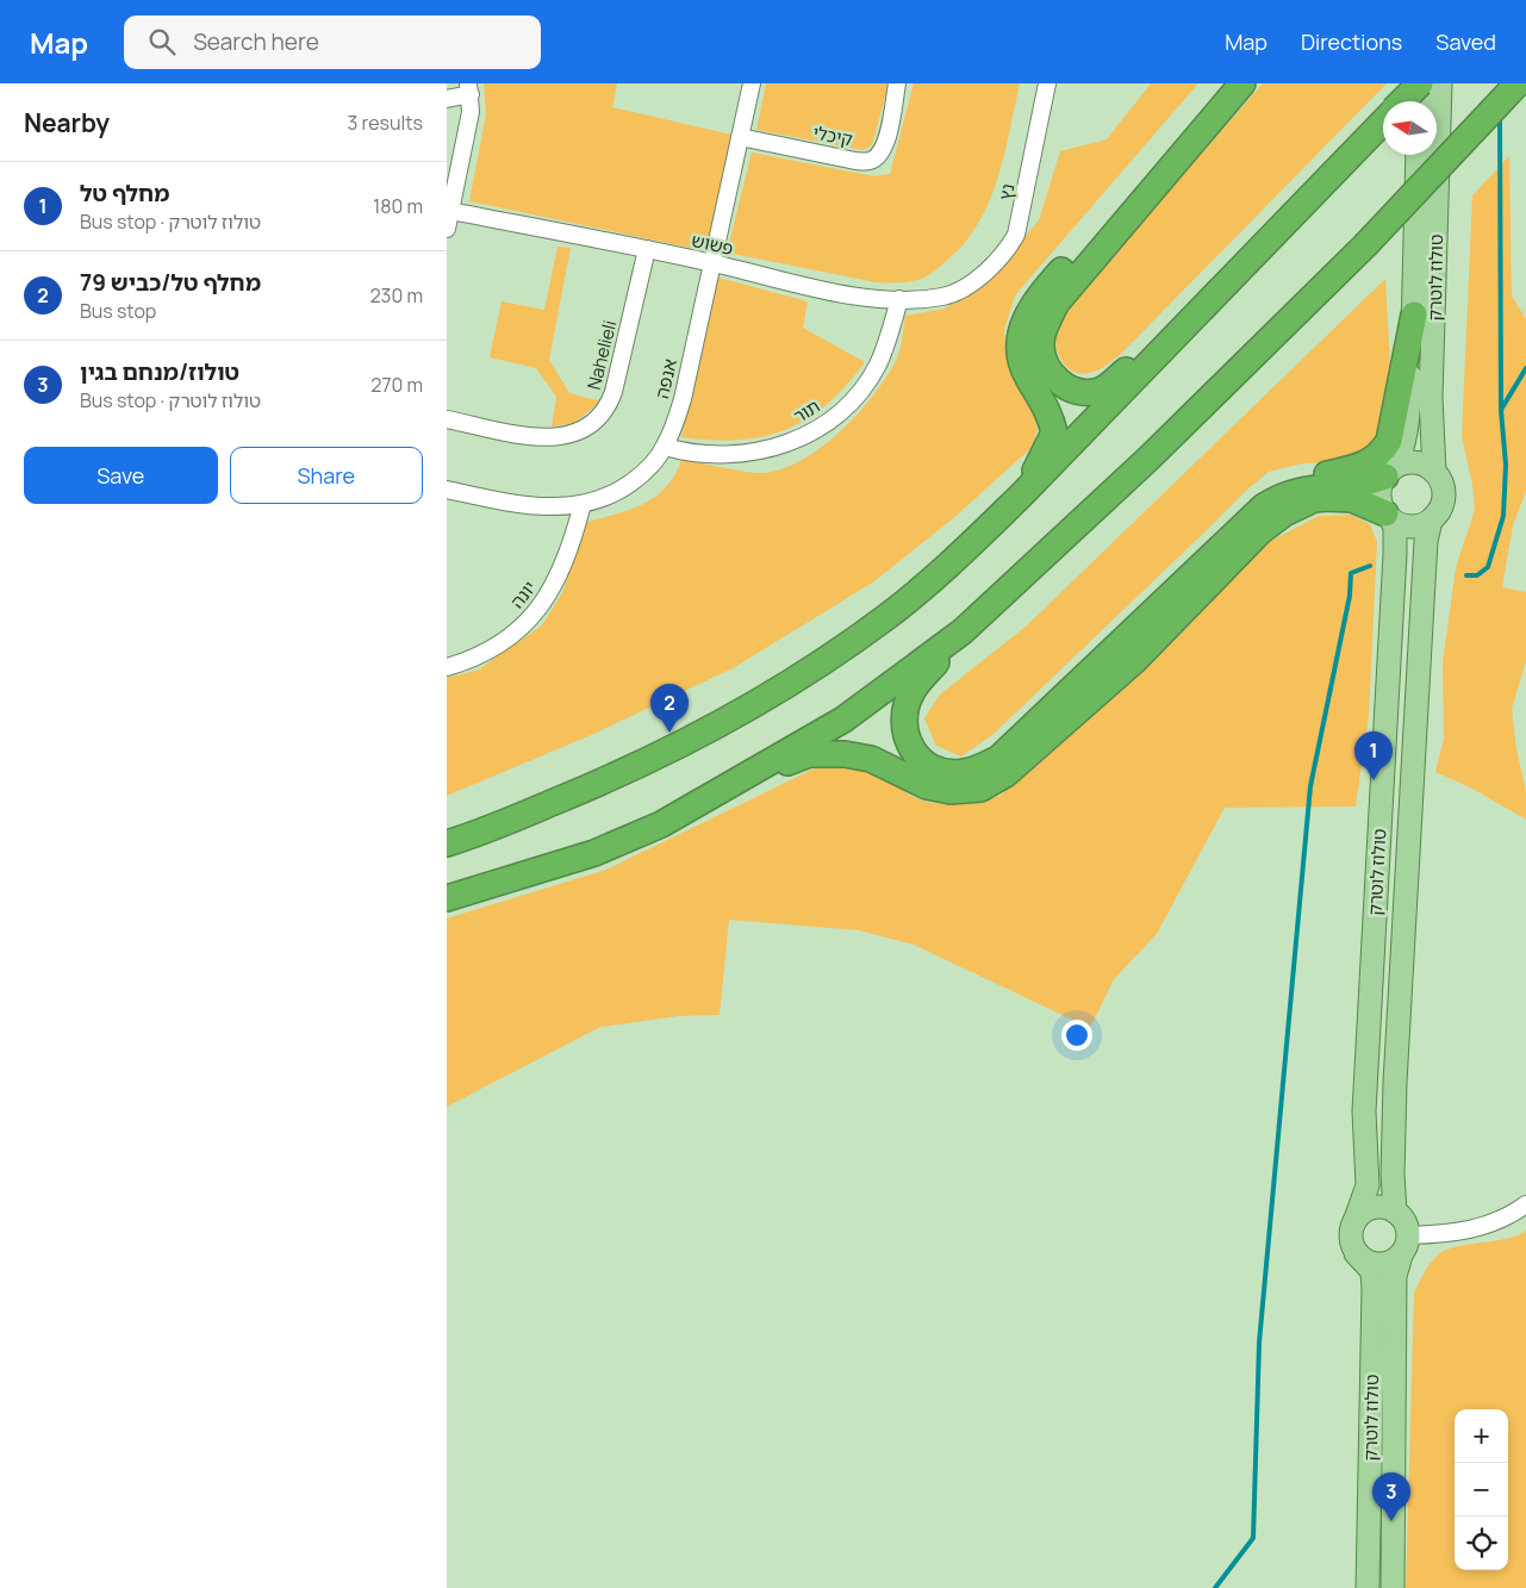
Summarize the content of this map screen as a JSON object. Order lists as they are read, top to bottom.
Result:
{
  "streets": {
    "main road": ["טולוז לוטרק"],
    "street": [
      "קיכלי",
      "נץ",
      "פשוש",
      "Nahelieli",
      "אנפה",
      "תור",
      "יונה"
    ]
  },
  "crossings": [
    ["קיכלי", "אנפה"],
    ["נץ", "פשוש"],
    ["פשוש", "Nahelieli"],
    ["פשוש", "אנפה"],
    ["פשוש", "תור"],
    ["אנפה", "תור"],
    ["אנפה", "יונה"]
  ],
  "north": "left",
  "page": {
    "header": "Map",
    "search": "Search here",
    "nav": ["Map", "Directions", "Saved"],
    "heading": ["Nearby", "3 results"],
    "list": [
      {
        "mark": "1",
        "name": "מחלף טל",
        "note": "Bus stop · טולוז לוטרק",
        "value": "180 m"
      },
      {
        "mark": "2",
        "name": "מחלף טל/כביש 79",
        "note": "Bus stop",
        "value": "230 m"
      },
      {
        "mark": "3",
        "name": "טולוז/מנחם בגין",
        "note": "Bus stop · טולוז לוטרק",
        "value": "270 m"
      }
    ],
    "buttons": ["Save", "Share"],
    "pins": ["2", "1", "3"],
    "map_buttons": ["+", "−"]
  }
}
